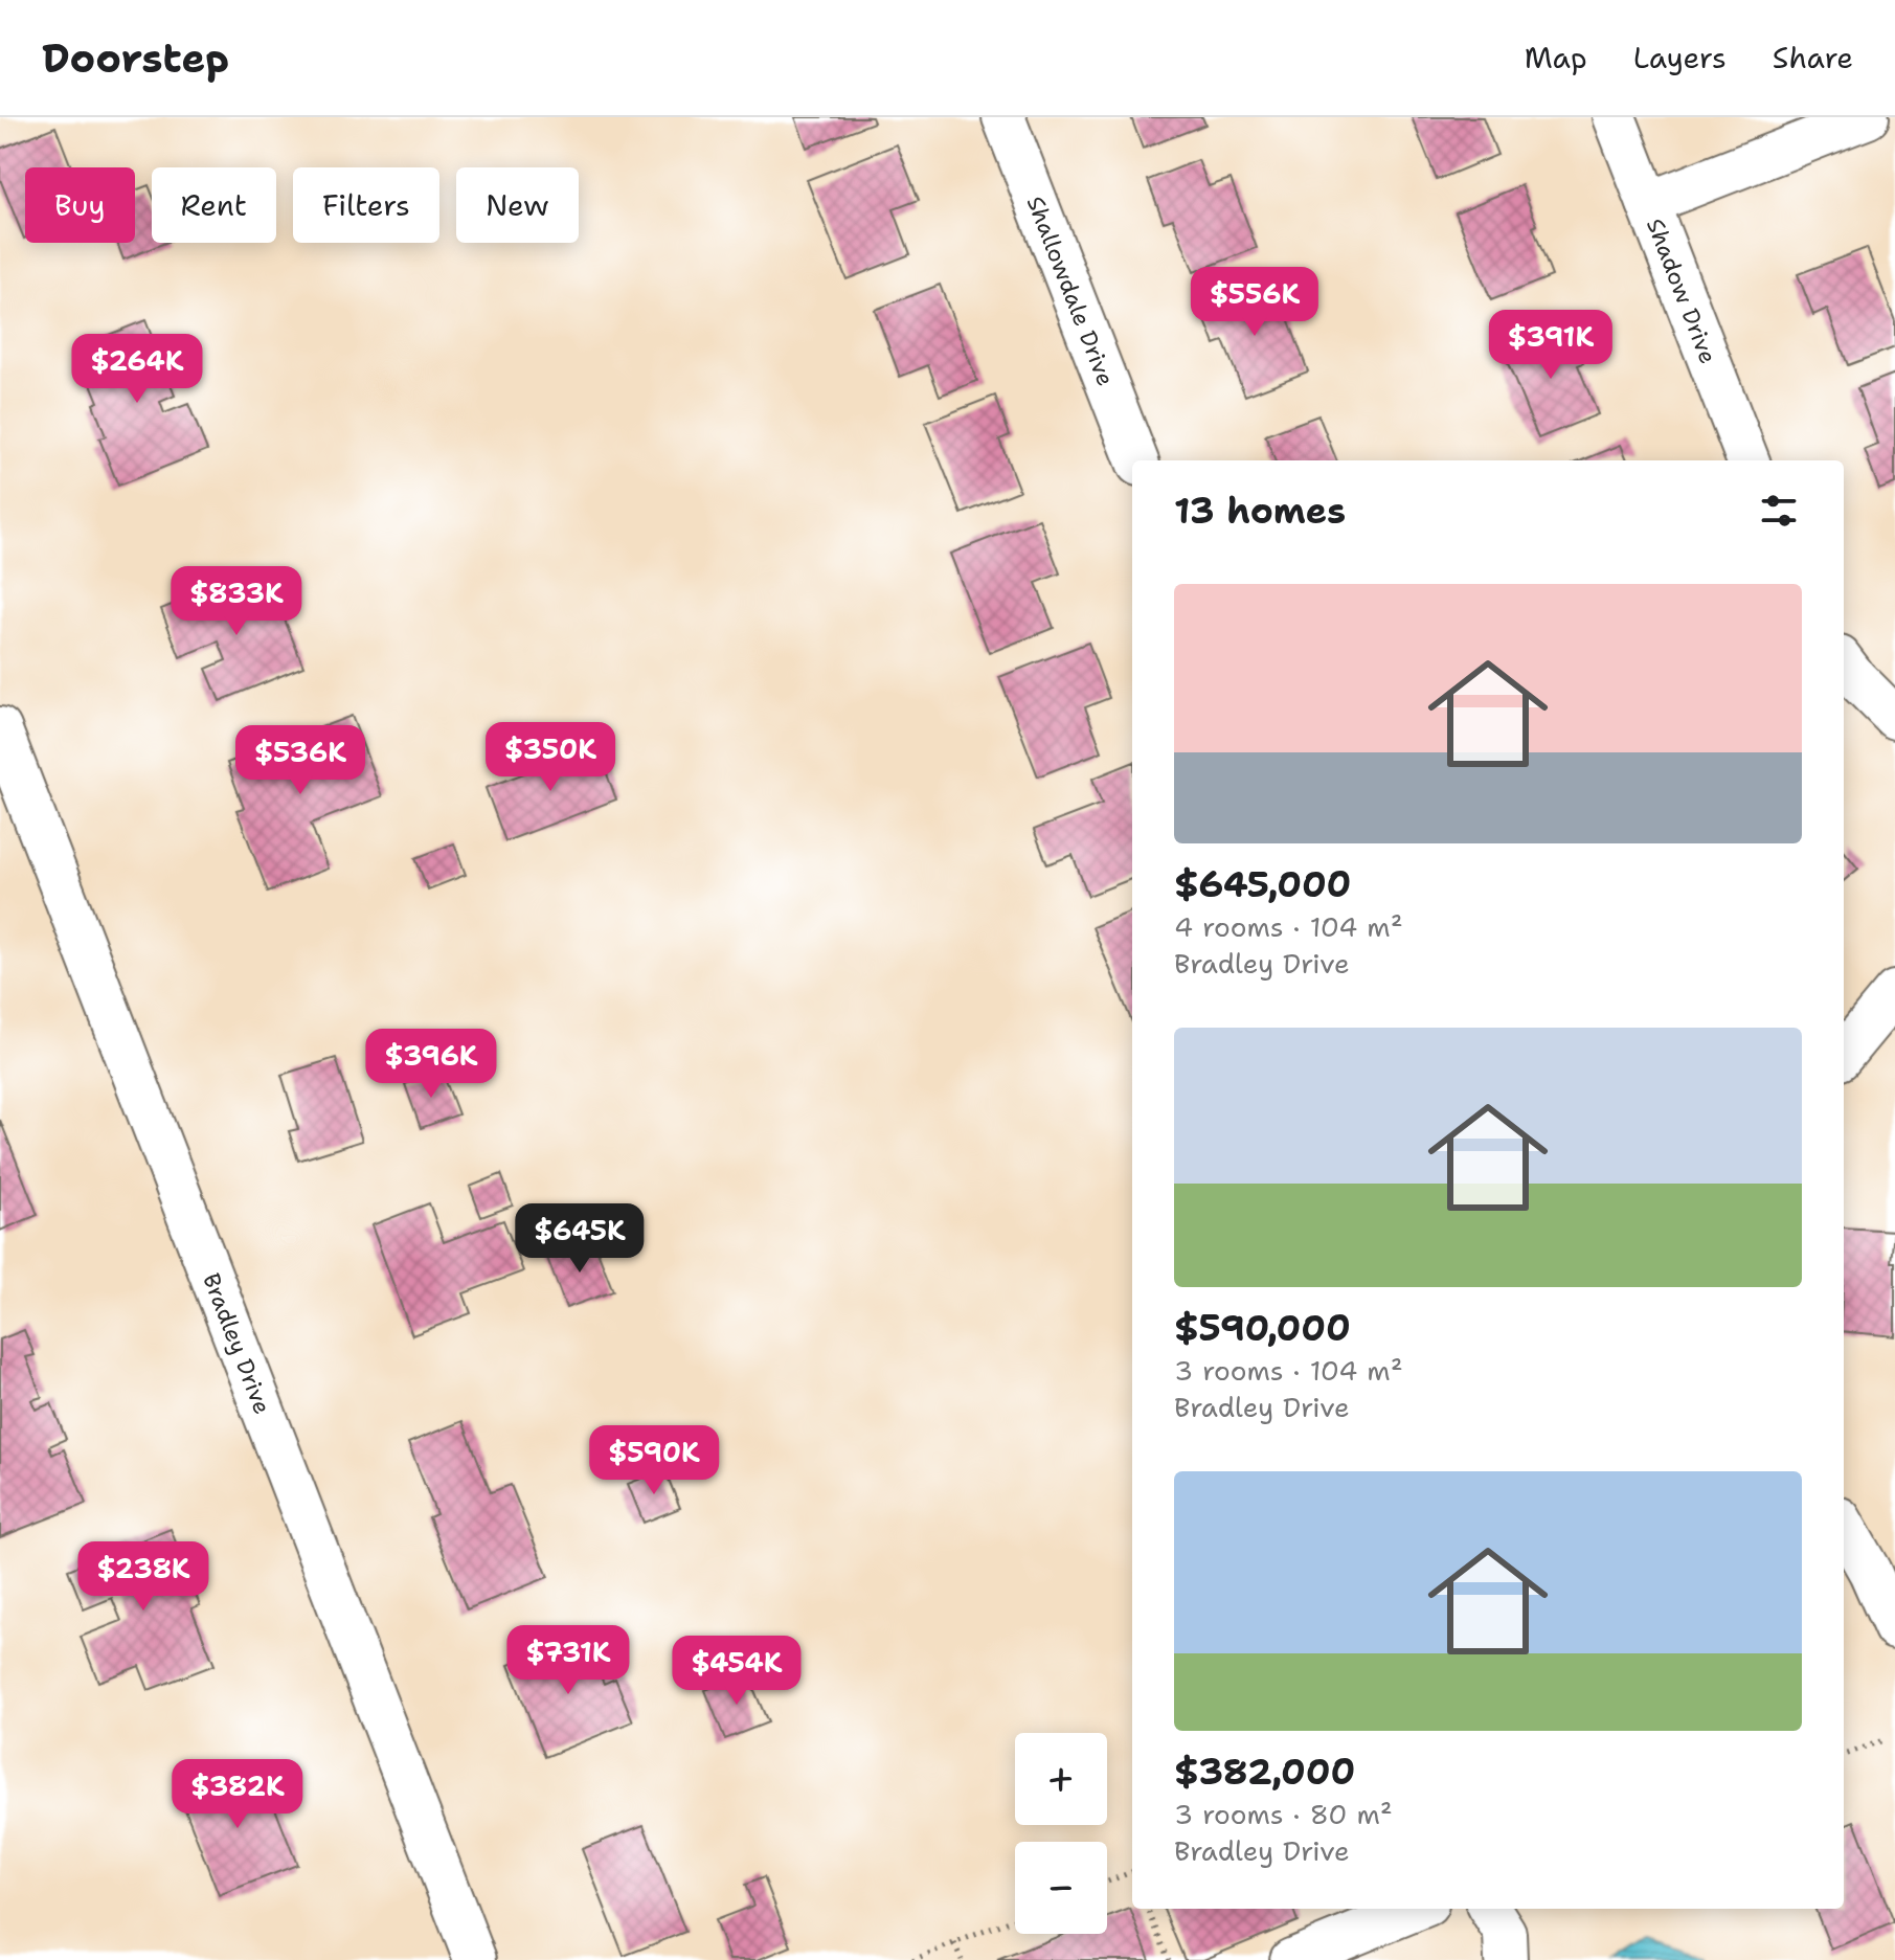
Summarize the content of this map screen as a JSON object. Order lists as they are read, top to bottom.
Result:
{
  "streets": {
    "street": ["Shallowdale Drive", "Shadow Drive", "Bradley Drive"]
  },
  "page": {
    "header": "Doorstep",
    "nav": ["Map", "Layers", "Share"],
    "chip": [
      "Buy",
      "Rent",
      "Filters",
      "New"
    ],
    "price": [
      "$556K",
      "$391K",
      "$264K",
      "$833K",
      "$350K",
      "$536K",
      "$396K",
      "$645K",
      "$590K",
      "$238K",
      "$731K",
      "$454K",
      "$382K"
    ],
    "heading": "13 homes",
    "list": [
      {
        "name": "$645,000",
        "note": "4 rooms · 104 m² · Bradley Drive"
      },
      {
        "name": "$590,000",
        "note": "3 rooms · 104 m² · Bradley Drive"
      },
      {
        "name": "$382,000",
        "note": "3 rooms · 80 m² · Bradley Drive"
      }
    ],
    "map_buttons": ["+", "−"]
  }
}
